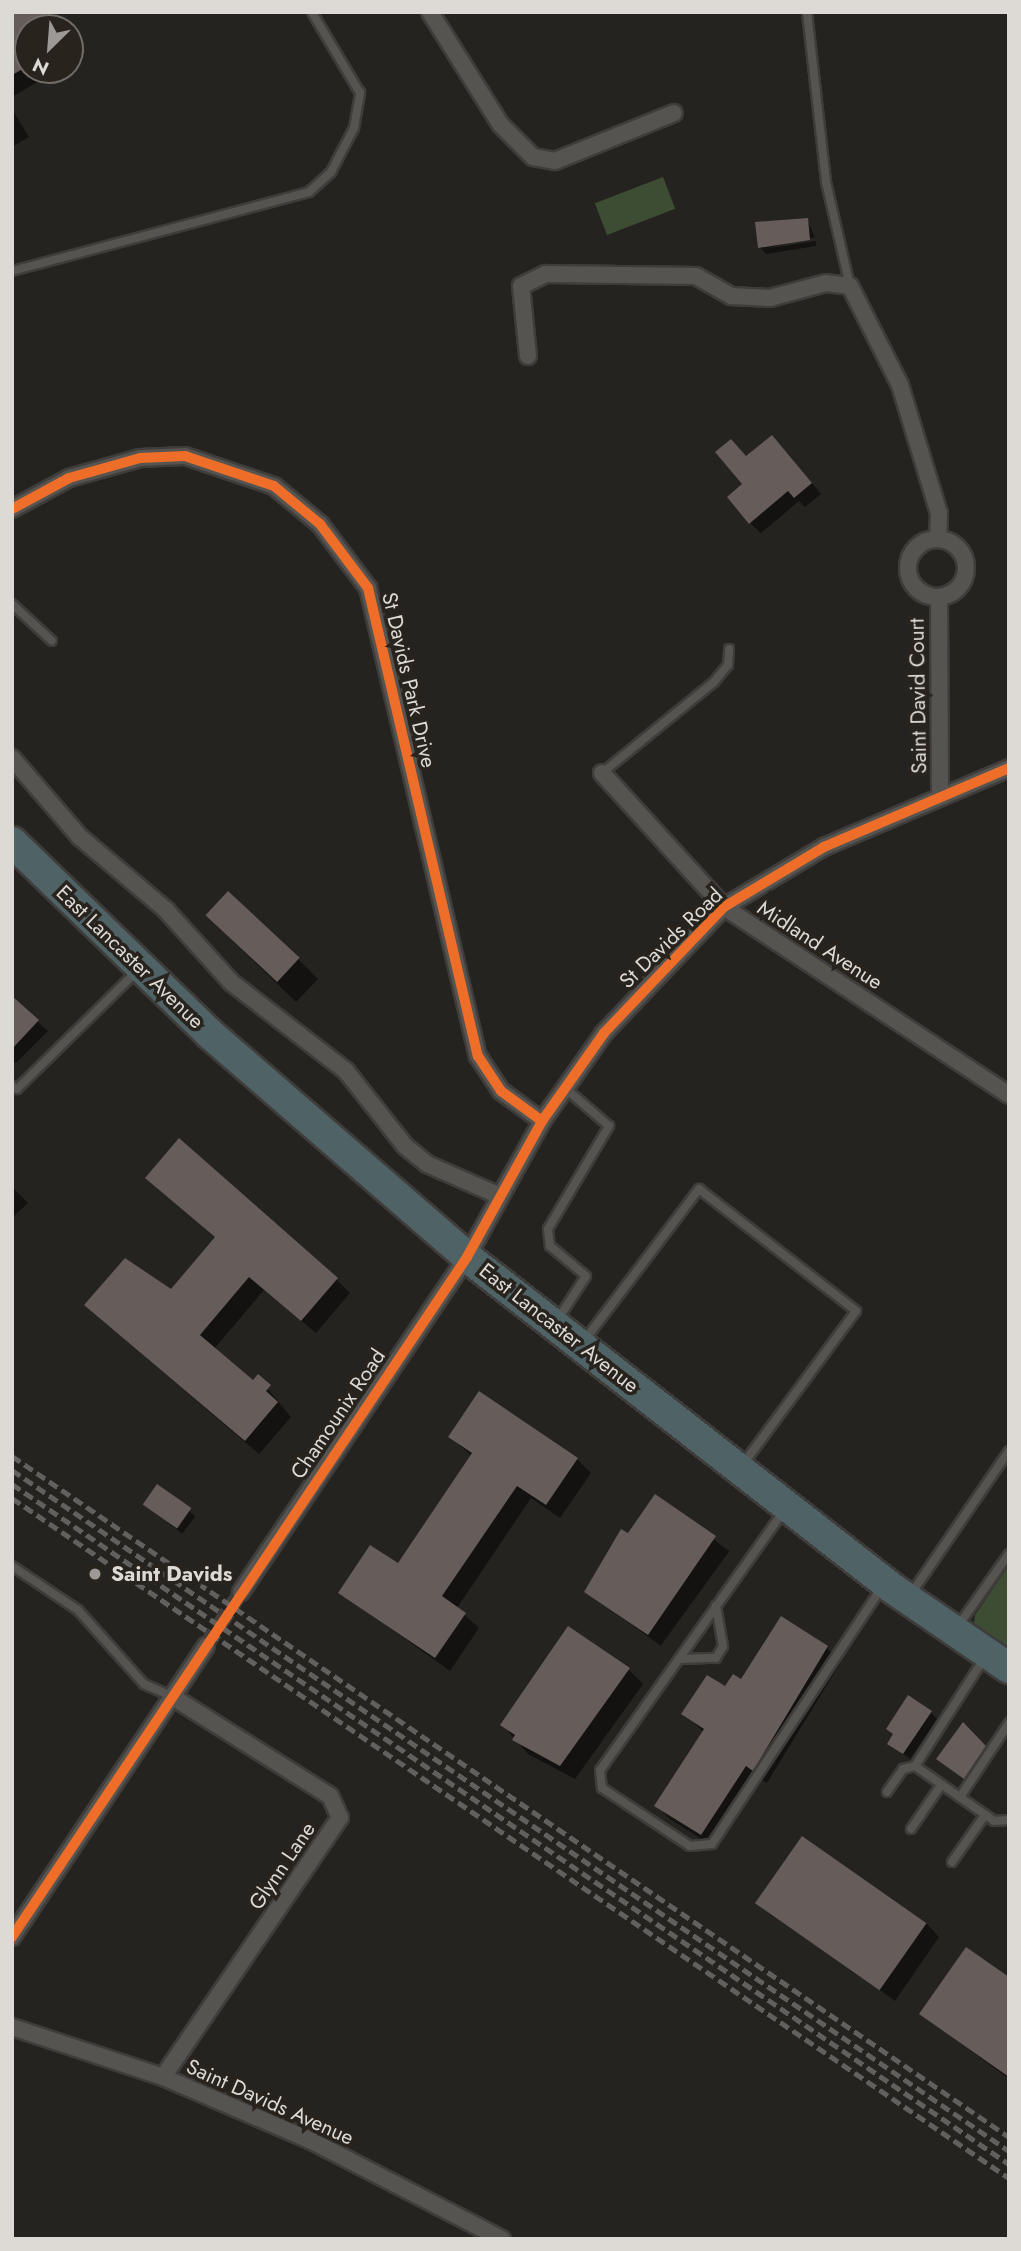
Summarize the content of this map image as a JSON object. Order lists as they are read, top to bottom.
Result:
{
  "streets": {
    "highway": ["East Lancaster Avenue"],
    "street": [
      "St Davids Park Drive",
      "Saint David Court",
      "St Davids Road",
      "Midland Avenue",
      "Chamounix Road",
      "Glynn Lane",
      "Saint Davids Avenue"
    ]
  },
  "crossings": [
    ["St Davids Park Drive", "St Davids Road"],
    ["Saint David Court", "St Davids Road"],
    ["St Davids Road", "Midland Avenue"],
    ["St Davids Road", "East Lancaster Avenue"],
    ["St Davids Road", "Chamounix Road"],
    ["East Lancaster Avenue", "Chamounix Road"],
    ["Glynn Lane", "Saint Davids Avenue"]
  ],
  "places": ["Saint Davids"],
  "north": "bottom left"
}
